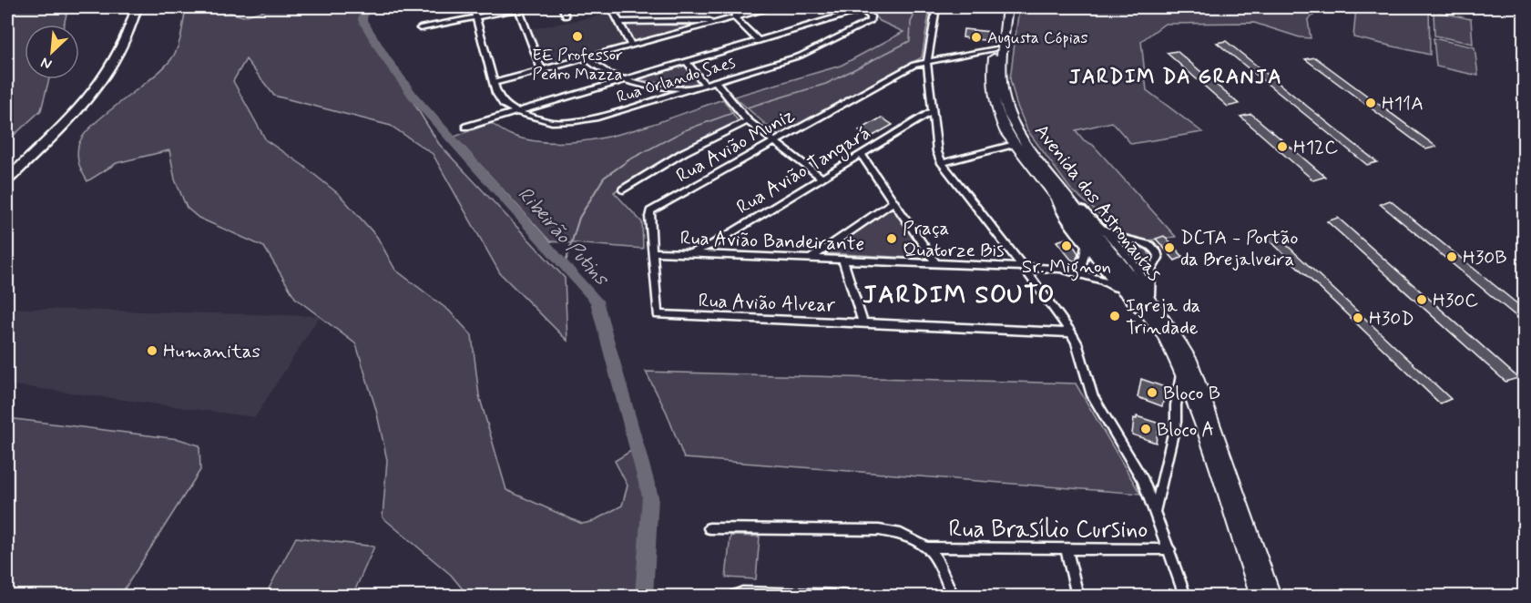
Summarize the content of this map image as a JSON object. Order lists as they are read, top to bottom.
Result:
{
  "streets": {
    "main road": ["Avenida dos Astronautas"],
    "street": [
      "Rua Orlando Saes",
      "Rua Avião Muniz",
      "Rua Avião Tangará",
      "Rua Avião Bandeirante",
      "Rua Avião Alvear",
      "Rua Brasílio Cursino"
    ]
  },
  "crossings": [
    ["Rua Avião Muniz", "Avenida dos Astronautas"],
    ["Rua Avião Muniz", "Rua Avião Bandeirante"],
    ["Rua Avião Muniz", "Rua Avião Alvear"],
    ["Rua Avião Tangará", "Rua Avião Bandeirante"]
  ],
  "districts": ["JARDIM DA GRANJA", "JARDIM SOUTO"],
  "water": ["Ribeirão Putins"],
  "places": [
    "EE Professor Pedro Mazza",
    "Augusta Cópias",
    "H11A",
    "H12C",
    "Praça Quatorze Bis",
    "Sr. Mignon",
    "DCTA - Portão da Brejalveira",
    "H30B",
    "H30C",
    "Igreja da Trindade",
    "H30D",
    "Humanitas",
    "Bloco B",
    "Bloco A"
  ],
  "north": "bottom left"
}
